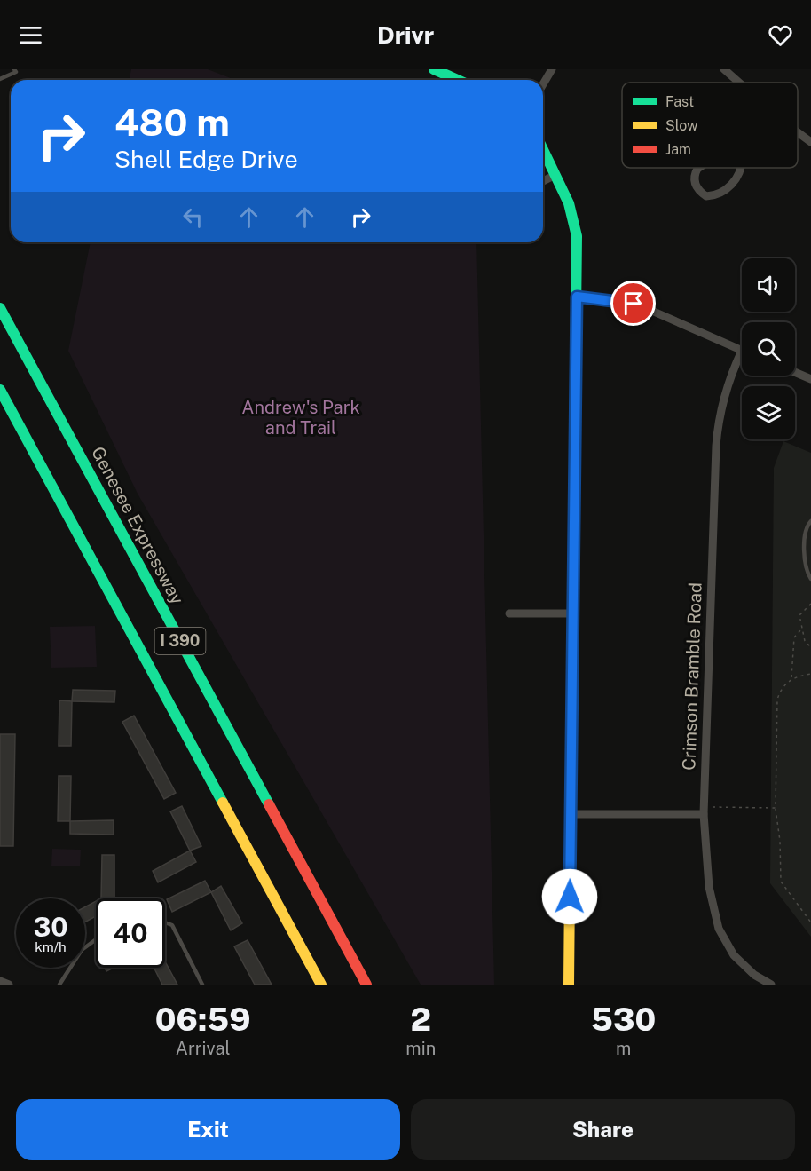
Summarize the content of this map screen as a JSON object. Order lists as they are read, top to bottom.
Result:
{
  "streets": {
    "main road": ["Genesee Expressway", "I 390"],
    "street": ["Crimson Bramble Road"]
  },
  "parks": ["Andrew's Park and Trail"],
  "legend": ["Fast", "Slow", "Jam"],
  "page": {
    "header": "Drivr",
    "turn": ["480 m", "Shell Edge Drive"],
    "speed": "30 km/h",
    "limit": "40",
    "eta": [
      "06:59",
      "Arrival",
      "2",
      "min",
      "530",
      "m"
    ],
    "buttons": ["Exit", "Share"]
  }
}
